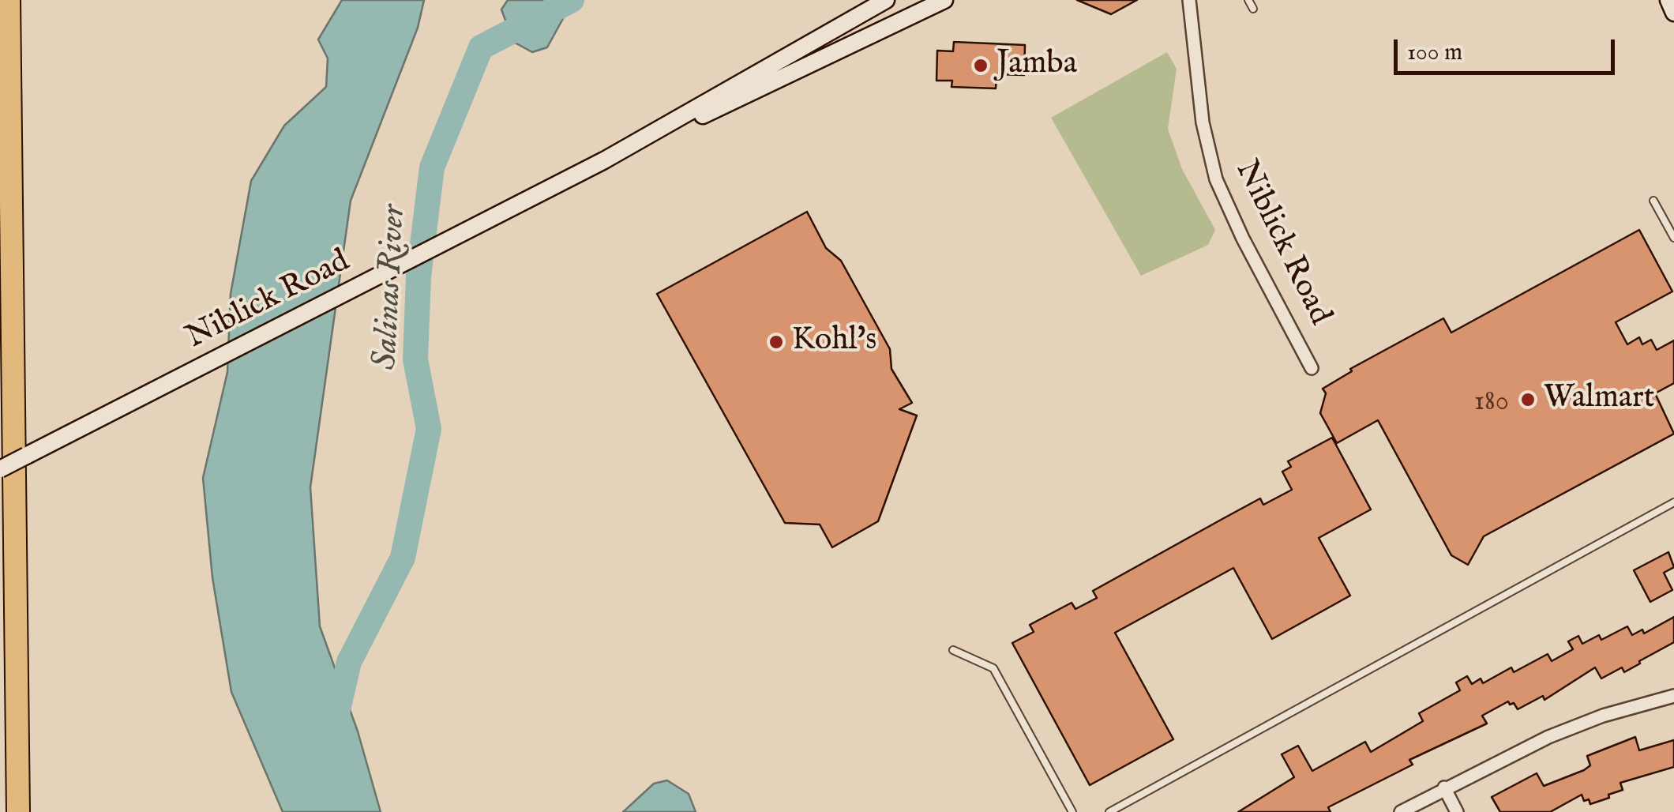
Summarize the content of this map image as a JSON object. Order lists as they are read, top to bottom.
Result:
{
  "streets": {
    "main road": ["Niblick Road"]
  },
  "water": ["Salinas River"],
  "places": ["Jamba", "Kohl's", "Walmart"],
  "house_numbers": ["180"],
  "scale_bar": "100 m"
}
